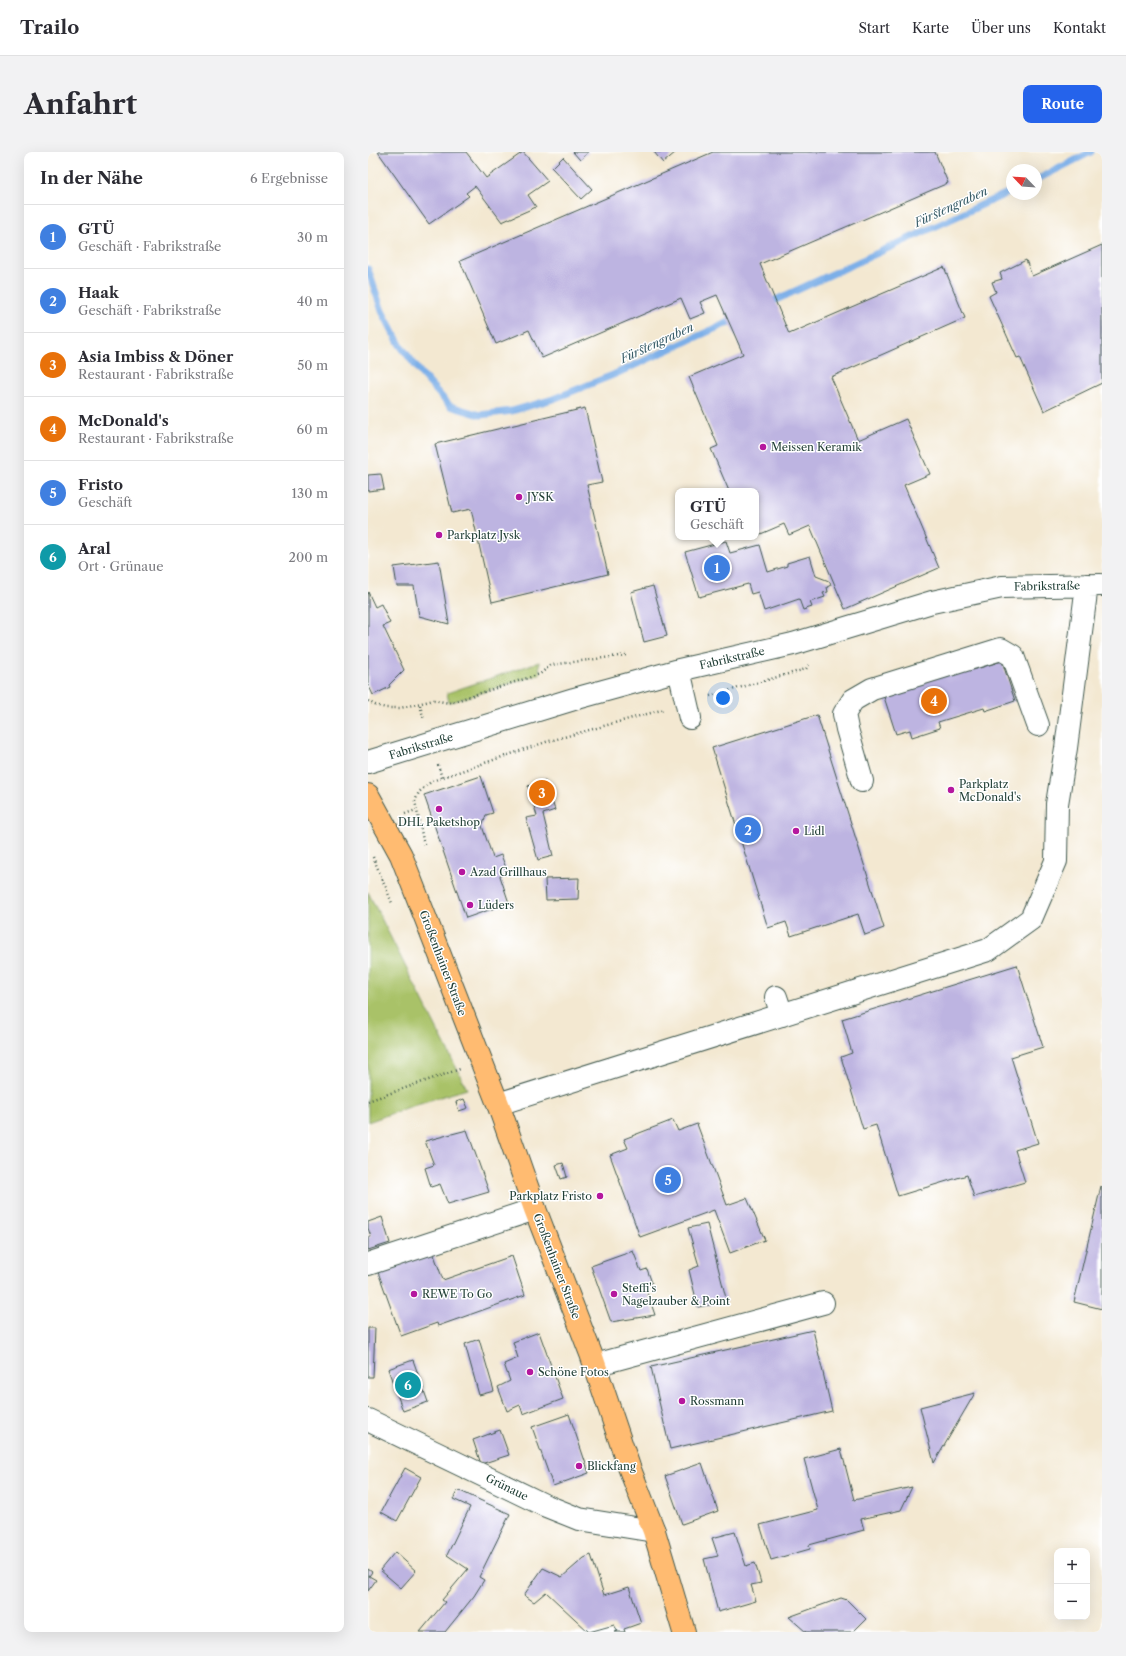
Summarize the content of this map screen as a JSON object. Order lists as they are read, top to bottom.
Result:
{
  "streets": {
    "main road": ["Großenhainer Straße"],
    "street": ["Fabrikstraße", "Grünaue"]
  },
  "crossings": [
    ["Großenhainer Straße", "Grünaue"]
  ],
  "water": ["Fürstengraben"],
  "places": [
    "Meissen Keramik",
    "JYSK",
    "Parkplatz Jysk",
    "Parkplatz McDonald's",
    "DHL Paketshop",
    "Lidl",
    "Azad Grillhaus",
    "Lüders",
    "Parkplatz Fristo",
    "REWE To Go",
    "Steffi's Nagelzauber & Point",
    "Schöne Fotos",
    "Rossmann",
    "Blickfang"
  ],
  "north": "top left",
  "page": {
    "header": "Trailo",
    "nav": [
      "Start",
      "Karte",
      "Über uns",
      "Kontakt"
    ],
    "buttons": "Route",
    "title": "Anfahrt",
    "heading": ["In der Nähe", "6 Ergebnisse"],
    "list": [
      {
        "mark": "1",
        "name": "GTÜ",
        "note": "Geschäft · Fabrikstraße",
        "value": "30 m"
      },
      {
        "mark": "2",
        "name": "Haak",
        "note": "Geschäft · Fabrikstraße",
        "value": "40 m"
      },
      {
        "mark": "3",
        "name": "Asia Imbiss & Döner",
        "note": "Restaurant · Fabrikstraße",
        "value": "50 m"
      },
      {
        "mark": "4",
        "name": "McDonald's",
        "note": "Restaurant · Fabrikstraße",
        "value": "60 m"
      },
      {
        "mark": "5",
        "name": "Fristo",
        "note": "Geschäft",
        "value": "130 m"
      },
      {
        "mark": "6",
        "name": "Aral",
        "note": "Ort · Grünaue",
        "value": "200 m"
      }
    ],
    "popup": ["GTÜ", "Geschäft"],
    "pins": [
      "1",
      "4",
      "3",
      "2",
      "5",
      "6"
    ],
    "map_buttons": ["+", "−"]
  }
}
